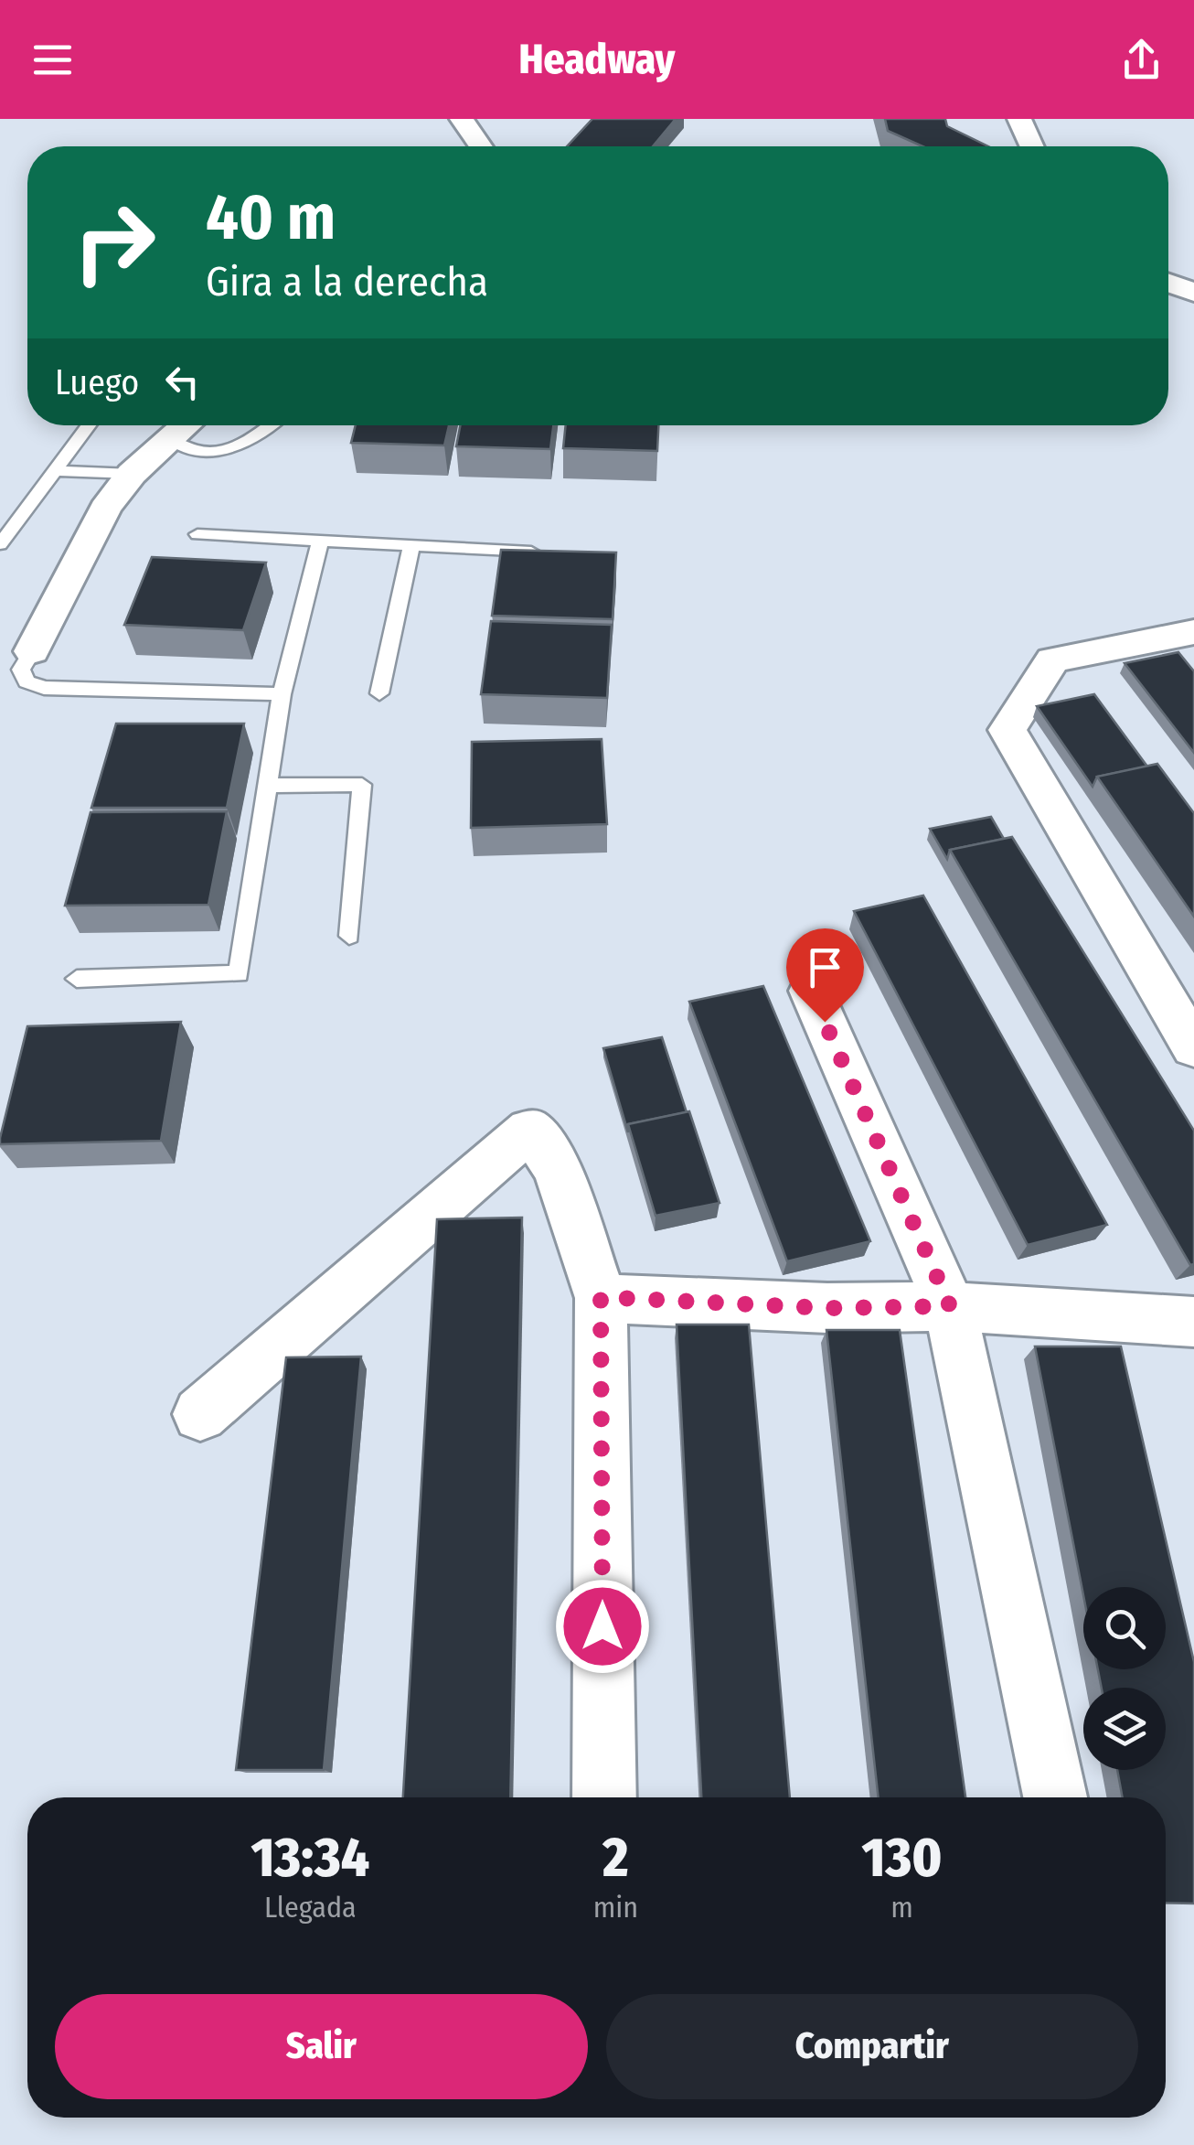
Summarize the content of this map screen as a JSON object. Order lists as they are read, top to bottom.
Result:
{
  "page": {
    "header": "Headway",
    "turn": ["40 m", "Gira a la derecha"],
    "then": "Luego",
    "eta": [
      "13:34",
      "Llegada",
      "2",
      "min",
      "130",
      "m"
    ],
    "buttons": ["Salir", "Compartir"]
  }
}
